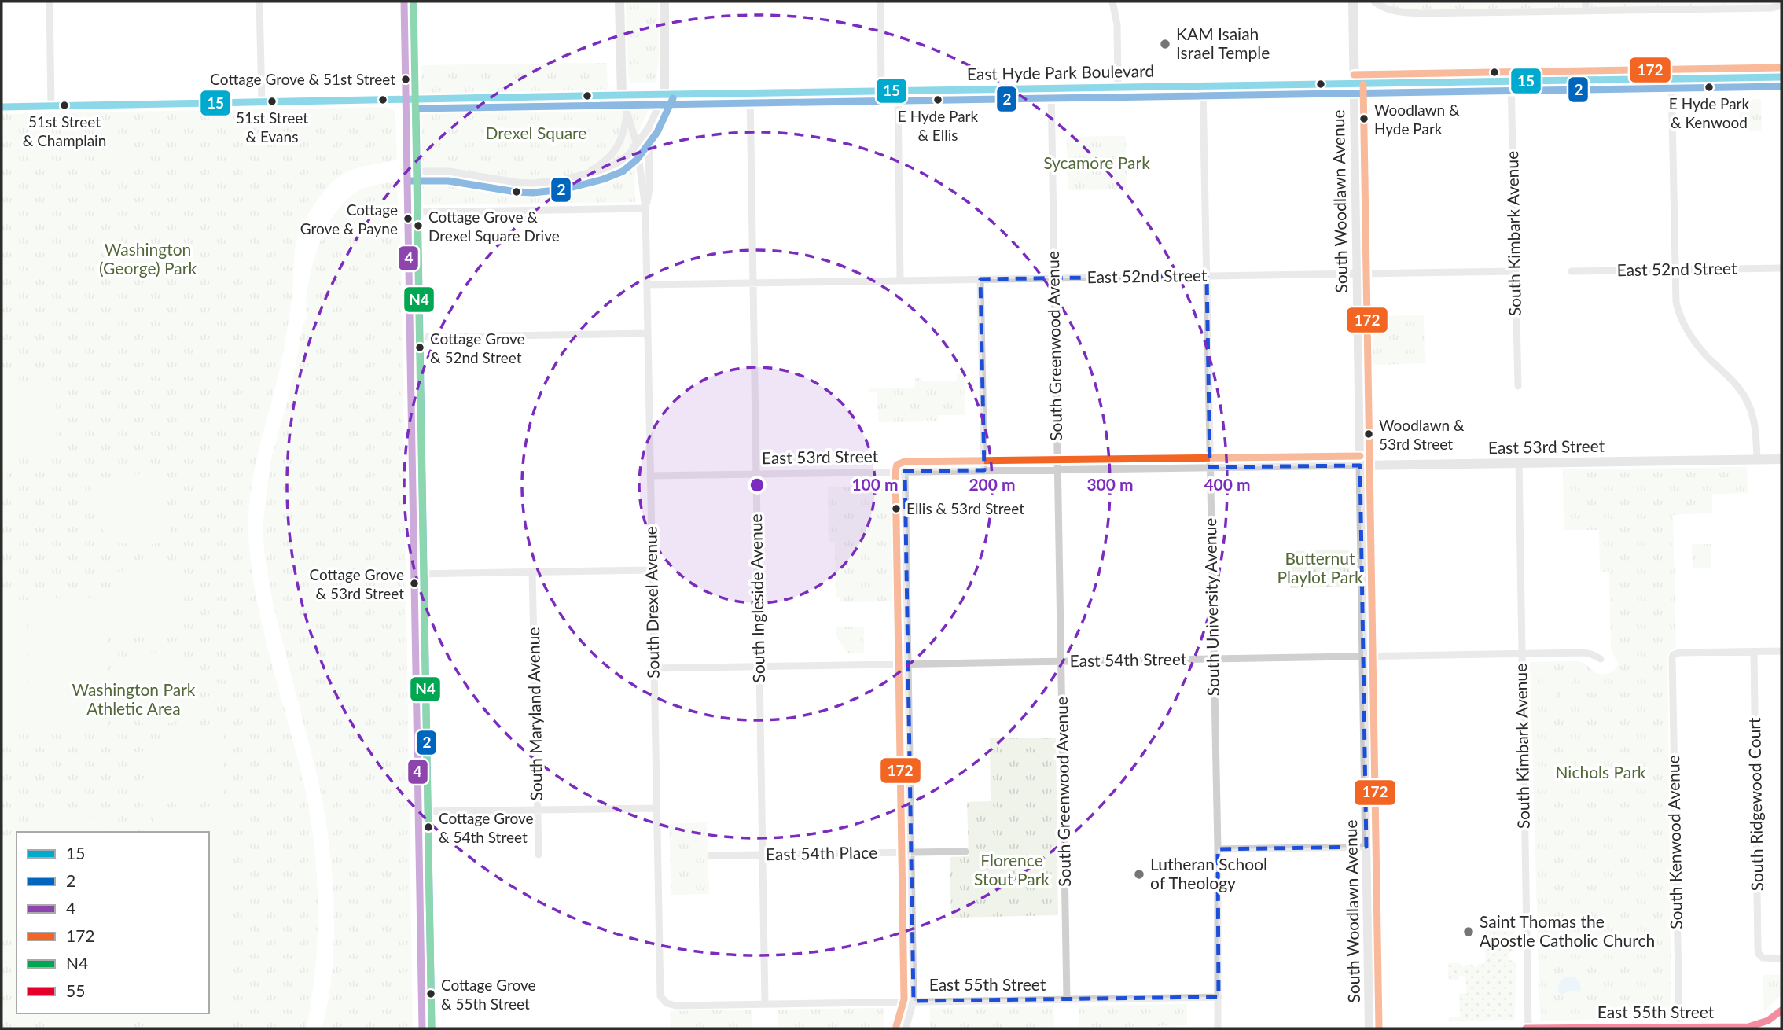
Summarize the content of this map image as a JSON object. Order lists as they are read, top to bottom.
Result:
{
  "streets": {
    "main road": [
      "East Hyde Park Boulevard",
      "South Woodlawn Avenue",
      "East 53rd Street",
      "East 55th Street"
    ],
    "street": [
      "South Kimbark Avenue",
      "East 52nd Street",
      "South Greenwood Avenue",
      "South Ingleside Avenue",
      "South Drexel Avenue",
      "South University Avenue",
      "East 54th Street",
      "South Maryland Avenue",
      "South Ridgewood Court",
      "South Kenwood Avenue",
      "East 54th Place"
    ]
  },
  "crossings": [
    ["East Hyde Park Boulevard", "South Woodlawn Avenue"],
    ["East Hyde Park Boulevard", "South Kimbark Avenue"],
    ["East Hyde Park Boulevard", "South Greenwood Avenue"],
    ["East Hyde Park Boulevard", "South Ingleside Avenue"],
    ["East Hyde Park Boulevard", "South Drexel Avenue"],
    ["East Hyde Park Boulevard", "South University Avenue"],
    ["South Woodlawn Avenue", "East 52nd Street"],
    ["South Woodlawn Avenue", "East 53rd Street"],
    ["South Woodlawn Avenue", "East 54th Street"],
    ["South Kimbark Avenue", "East 52nd Street"],
    ["South Kimbark Avenue", "East 53rd Street"],
    ["South Kimbark Avenue", "East 54th Street"],
    ["South Kimbark Avenue", "East 55th Street"],
    ["East 52nd Street", "South Greenwood Avenue"],
    ["East 52nd Street", "South Ingleside Avenue"],
    ["East 52nd Street", "South Drexel Avenue"],
    ["East 52nd Street", "South University Avenue"],
    ["South Greenwood Avenue", "East 53rd Street"],
    ["South Greenwood Avenue", "East 54th Street"],
    ["South Greenwood Avenue", "East 55th Street"],
    ["East 53rd Street", "South Ingleside Avenue"],
    ["East 53rd Street", "South Drexel Avenue"],
    ["East 53rd Street", "South University Avenue"],
    ["South Ingleside Avenue", "East 54th Street"],
    ["South Ingleside Avenue", "East 54th Place"],
    ["South Ingleside Avenue", "East 55th Street"],
    ["South Drexel Avenue", "East 54th Street"],
    ["South Drexel Avenue", "East 55th Street"],
    ["South University Avenue", "East 54th Street"],
    ["South University Avenue", "East 55th Street"],
    ["South Ridgewood Court", "South Kenwood Avenue"],
    ["South Kenwood Avenue", "East 55th Street"]
  ],
  "parks": [
    "Drexel Square",
    "Sycamore Park",
    "Washington (George) Park",
    "Butternut Playlot Park",
    "Washington Park Athletic Area",
    "Nichols Park",
    "Florence Stout Park"
  ],
  "places": [
    "KAM Isaiah Israel Temple",
    "Cottage Grove & 51st Street",
    "E Hyde Park & Kenwood",
    "E Hyde Park & Ellis",
    "51st Street & Evans",
    "51st Street & Champlain",
    "Woodlawn & Hyde Park",
    "Cottage Grove & Payne",
    "Cottage Grove & Drexel Square Drive",
    "Cottage Grove & 52nd Street",
    "Woodlawn & 53rd Street",
    "Ellis & 53rd Street",
    "Cottage Grove & 53rd Street",
    "Cottage Grove & 54th Street",
    "Lutheran School of Theology",
    "Saint Thomas the Apostle Catholic Church",
    "Cottage Grove & 55th Street"
  ],
  "lines": [
    "transit line 4",
    "transit line N4",
    "transit line 172",
    "transit line 15",
    "transit line 2",
    "transit line 55"
  ],
  "legend": [
    "15",
    "2",
    "4",
    "172",
    "N4",
    "55"
  ],
  "rings": [
    "100 m",
    "200 m",
    "300 m",
    "400 m"
  ]
}
